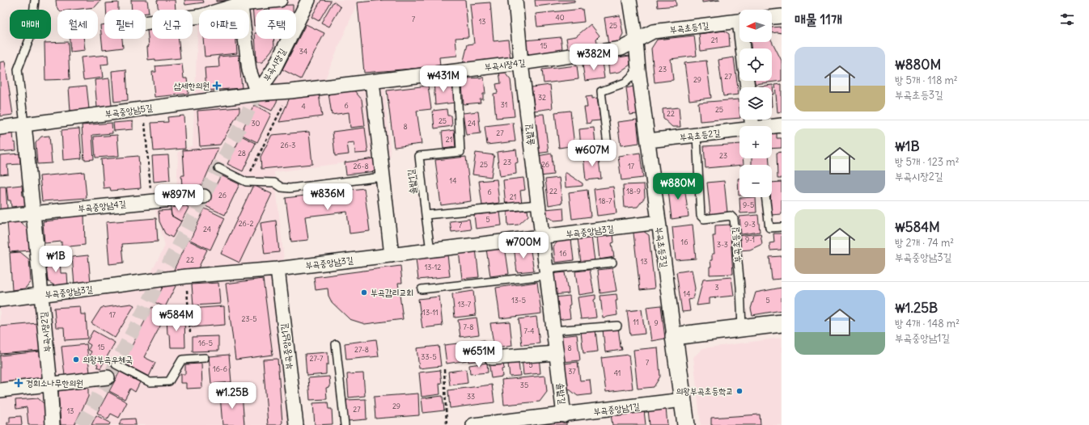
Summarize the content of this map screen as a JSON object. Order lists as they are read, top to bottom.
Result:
{
  "streets": {
    "street": [
      "부곡초등1길",
      "부곡시장길",
      "부곡시장4길",
      "부곡중앙남5길",
      "솔밭길",
      "부곡초등2길",
      "부곡중앙남4길",
      "부곡중앙남3길",
      "부곡초등3길",
      "부곡시장2길",
      "부곡중앙남1길"
    ],
    "lane": ["솔밭1길", "부곡초등길"]
  },
  "crossings": [
    ["부곡초등1길", "부곡시장4길"],
    ["부곡초등1길", "부곡초등3길"],
    ["부곡시장길", "부곡시장4길"],
    ["부곡시장길", "부곡중앙남5길"],
    ["부곡시장4길", "부곡중앙남5길"],
    ["부곡시장4길", "솔밭길"],
    ["부곡시장4길", "솔밭1길"],
    ["부곡시장4길", "부곡초등3길"],
    ["부곡중앙남5길", "부곡시장2길"],
    ["솔밭길", "부곡중앙남3길"],
    ["솔밭길", "부곡중앙남1길"],
    ["부곡초등2길", "부곡초등길"],
    ["부곡초등2길", "부곡초등3길"],
    ["부곡중앙남4길", "부곡시장2길"],
    ["부곡중앙남3길", "부곡초등3길"],
    ["부곡중앙남3길", "부곡시장2길"],
    ["부곡중앙남3길", "부곡중앙남1길"],
    ["부곡초등3길", "부곡중앙남1길"]
  ],
  "places": {
    "health": ["삼세한의원", "경희소나무한의원"],
    "other": ["부곡감리교회", "의왕부곡우체국", "의왕부곡초등학교"]
  },
  "house_numbers": [
    "40",
    "7",
    "13",
    "25",
    "21",
    "15",
    "34",
    "23",
    "27",
    "29",
    "32",
    "31",
    "6",
    "4",
    "25",
    "22",
    "25",
    "30",
    "24",
    "8",
    "27",
    "21",
    "26-3",
    "28",
    "23",
    "23",
    "25",
    "26",
    "26-8",
    "17",
    "14",
    "22",
    "18-9",
    "6",
    "26",
    "21",
    "18-7",
    "9-5",
    "5",
    "26-2",
    "9-3",
    "7",
    "24",
    "9-1",
    "16",
    "3-3",
    "16",
    "22",
    "13",
    "13-12",
    "3",
    "14",
    "13-5",
    "5",
    "13-7",
    "13-11",
    "17",
    "23-5",
    "11",
    "9",
    "7-8",
    "7-4",
    "16-5",
    "15",
    "8",
    "27-8",
    "33-5",
    "27-7",
    "7",
    "5",
    "16-6",
    "37",
    "41",
    "35",
    "33",
    "29",
    "27",
    "13"
  ],
  "north": "left",
  "page": {
    "heading": "매물 11개",
    "map_buttons": ["+", "−"],
    "chip": [
      "매매",
      "월세",
      "필터",
      "신규",
      "아파트",
      "주택"
    ],
    "list": [
      {
        "name": "₩880M",
        "note": "방 5개 · 118 m² · 부곡초등3길"
      },
      {
        "name": "₩1B",
        "note": "방 5개 · 123 m² · 부곡시장2길"
      },
      {
        "name": "₩584M",
        "note": "방 2개 · 74 m² · 부곡중앙남3길"
      },
      {
        "name": "₩1.25B",
        "note": "방 4개 · 148 m² · 부곡중앙남1길"
      }
    ],
    "price": [
      "₩382M",
      "₩431M",
      "₩607M",
      "₩880M",
      "₩836M",
      "₩897M",
      "₩700M",
      "₩1B",
      "₩584M",
      "₩651M",
      "₩1.25B"
    ]
  }
}
